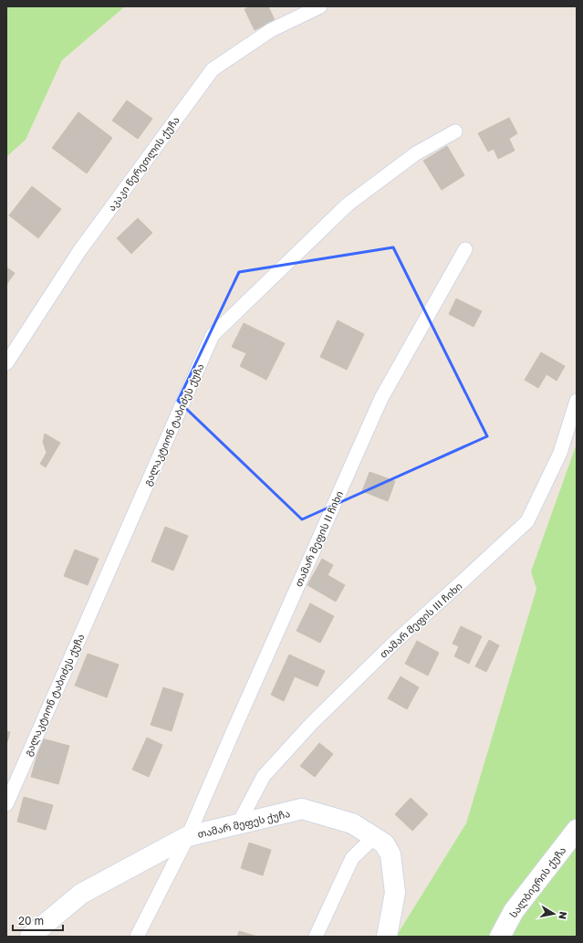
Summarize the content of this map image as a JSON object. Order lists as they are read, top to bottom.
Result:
{
  "streets": {
    "street": [
      "აკაკი წერეთლის ქუჩა",
      "გალაკტიონ ტაბიძეს ქუჩა",
      "თამარ მეფის II ჩიხი",
      "თამარ მეფის III ჩიხი",
      "თამარ მეფეს ქუჩა",
      "სალბიერის ქუჩა"
    ]
  },
  "crossings": [
    ["თამარ მეფის II ჩიხი", "თამარ მეფეს ქუჩა"],
    ["თამარ მეფის III ჩიხი", "თამარ მეფეს ქუჩა"]
  ],
  "scale_bar": "20 m",
  "north": "right"
}
